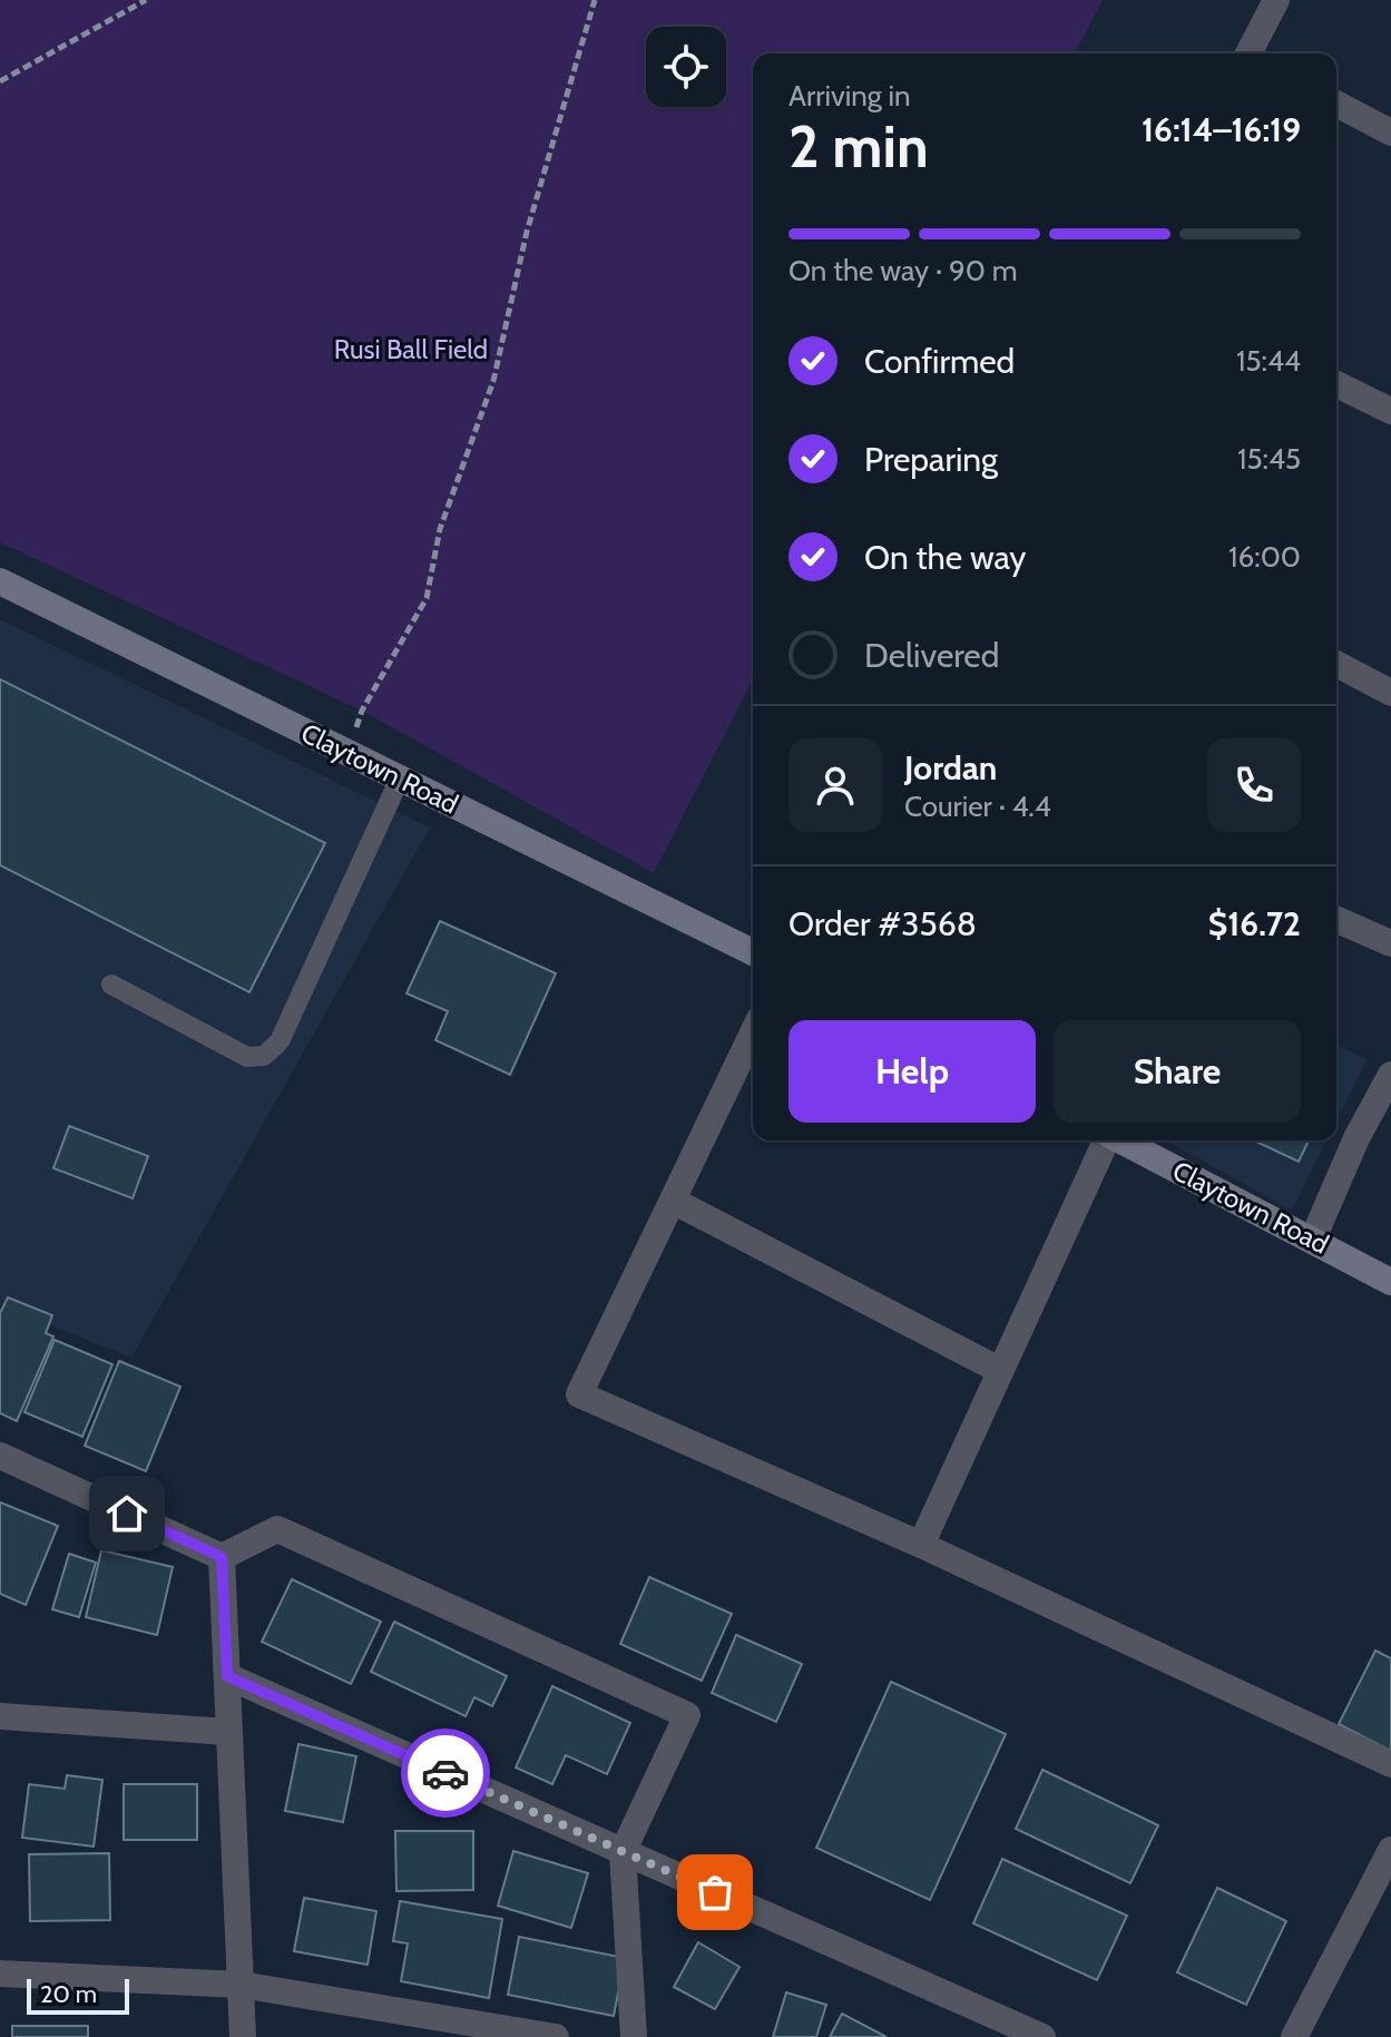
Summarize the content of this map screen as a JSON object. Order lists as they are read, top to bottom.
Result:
{
  "streets": {
    "street": ["Claytown Road"]
  },
  "parks": ["Rusi Ball Field"],
  "scale_bar": "20 m",
  "page": {
    "heading": ["2 min", "Arriving in", "16:14–16:19"],
    "panel": [
      "Jordan",
      "Courier · 4.4",
      "Order #3568",
      "$16.72"
    ],
    "bar": "On the way · 90 m",
    "list": [
      ["Confirmed", "15:44"],
      ["Preparing", "15:45"],
      ["On the way", "16:00"],
      "Delivered"
    ],
    "buttons": ["Help", "Share"],
    "scale": "20 m"
  }
}
